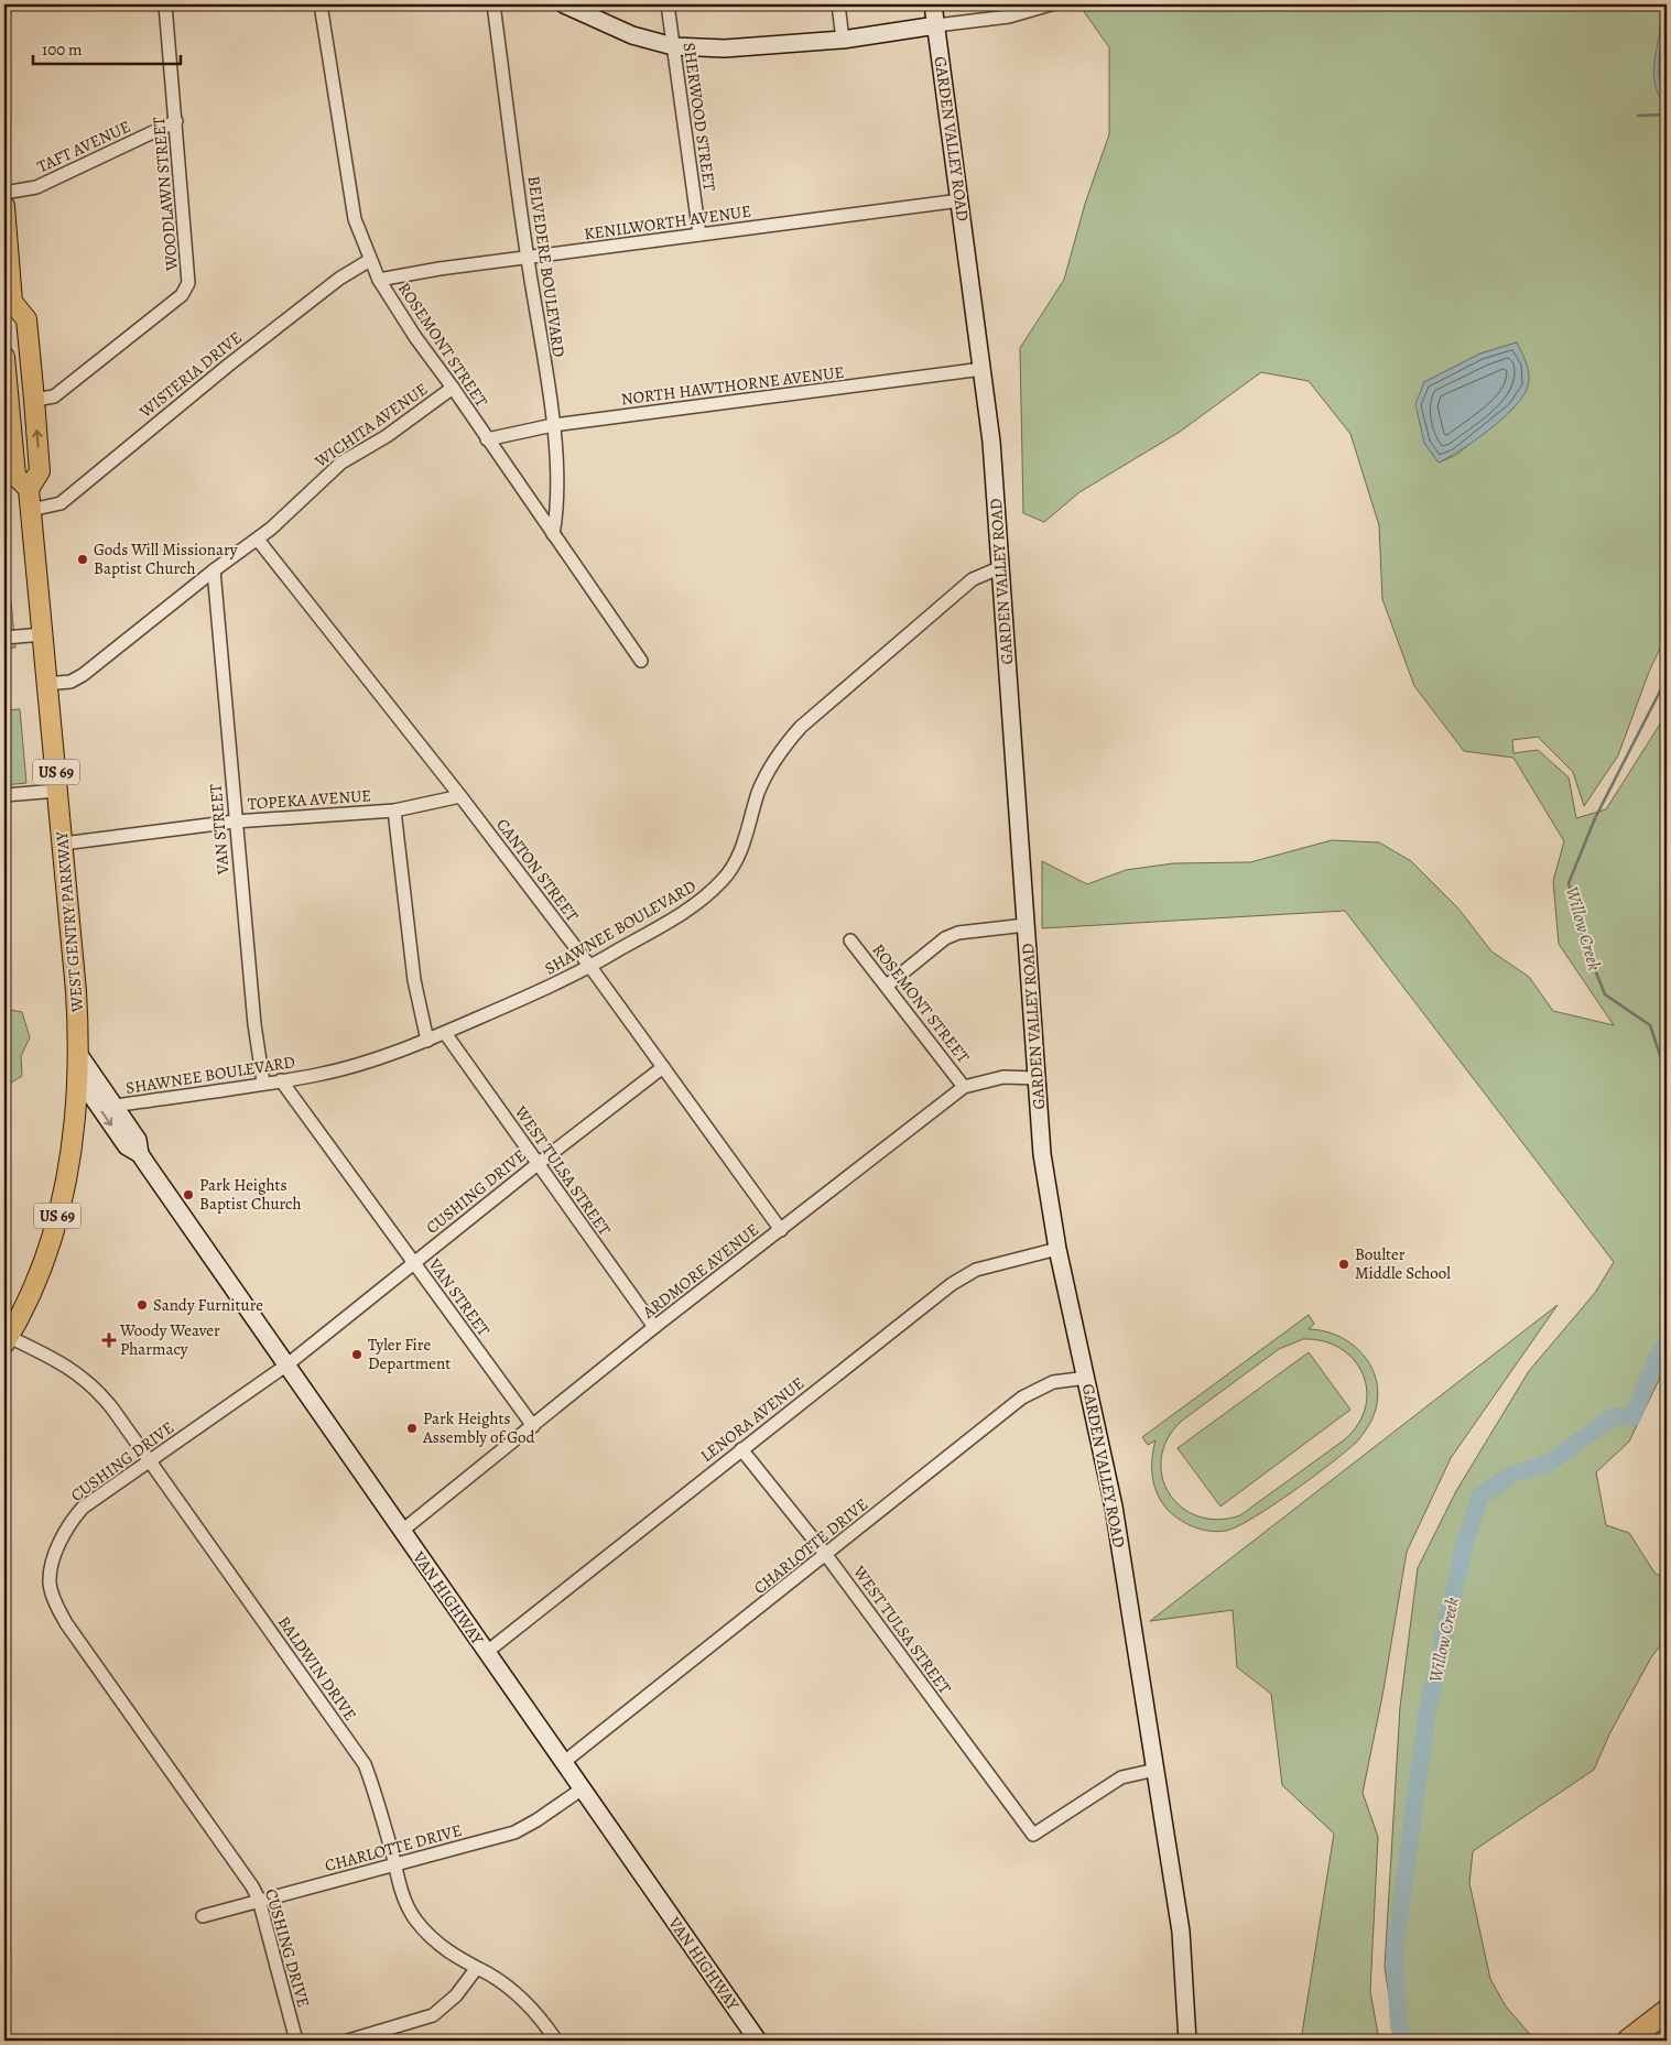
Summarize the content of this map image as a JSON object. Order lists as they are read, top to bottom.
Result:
{
  "streets": {
    "main road": ["US 69", "WEST GENTRY PARKWAY"],
    "street": [
      "SHERWOOD STREET",
      "GARDEN VALLEY ROAD",
      "TAFT AVENUE",
      "WOODLAWN STREET",
      "KENILWORTH AVENUE",
      "BELVEDERE BOULEVARD",
      "ROSEMONT STREET",
      "WISTERIA DRIVE",
      "NORTH HAWTHORNE AVENUE",
      "WICHITA AVENUE",
      "TOPEKA AVENUE",
      "VAN STREET",
      "CANTON STREET",
      "SHAWNEE BOULEVARD",
      "WEST TULSA STREET",
      "CUSHING DRIVE",
      "ARDMORE AVENUE",
      "LENORA AVENUE",
      "CHARLOTTE DRIVE",
      "VAN HIGHWAY",
      "BALDWIN DRIVE"
    ]
  },
  "crossings": [
    ["SHERWOOD STREET", "KENILWORTH AVENUE"],
    ["GARDEN VALLEY ROAD", "KENILWORTH AVENUE"],
    ["GARDEN VALLEY ROAD", "NORTH HAWTHORNE AVENUE"],
    ["GARDEN VALLEY ROAD", "SHAWNEE BOULEVARD"],
    ["GARDEN VALLEY ROAD", "WEST TULSA STREET"],
    ["GARDEN VALLEY ROAD", "ARDMORE AVENUE"],
    ["GARDEN VALLEY ROAD", "LENORA AVENUE"],
    ["GARDEN VALLEY ROAD", "CHARLOTTE DRIVE"],
    ["TAFT AVENUE", "WOODLAWN STREET"],
    ["WOODLAWN STREET", "WEST GENTRY PARKWAY"],
    ["KENILWORTH AVENUE", "BELVEDERE BOULEVARD"],
    ["KENILWORTH AVENUE", "ROSEMONT STREET"],
    ["BELVEDERE BOULEVARD", "ROSEMONT STREET"],
    ["BELVEDERE BOULEVARD", "NORTH HAWTHORNE AVENUE"],
    ["ROSEMONT STREET", "WISTERIA DRIVE"],
    ["ROSEMONT STREET", "NORTH HAWTHORNE AVENUE"],
    ["ROSEMONT STREET", "WICHITA AVENUE"],
    ["ROSEMONT STREET", "ARDMORE AVENUE"],
    ["WISTERIA DRIVE", "WEST GENTRY PARKWAY"],
    ["WICHITA AVENUE", "VAN STREET"],
    ["WICHITA AVENUE", "CANTON STREET"],
    ["WICHITA AVENUE", "WEST GENTRY PARKWAY"],
    ["TOPEKA AVENUE", "VAN STREET"],
    ["TOPEKA AVENUE", "CANTON STREET"],
    ["TOPEKA AVENUE", "WEST GENTRY PARKWAY"],
    ["VAN STREET", "SHAWNEE BOULEVARD"],
    ["VAN STREET", "CUSHING DRIVE"],
    ["VAN STREET", "ARDMORE AVENUE"],
    ["CANTON STREET", "SHAWNEE BOULEVARD"],
    ["CANTON STREET", "CUSHING DRIVE"],
    ["CANTON STREET", "ARDMORE AVENUE"],
    ["WEST GENTRY PARKWAY", "VAN HIGHWAY"],
    ["WEST GENTRY PARKWAY", "BALDWIN DRIVE"],
    ["SHAWNEE BOULEVARD", "WEST TULSA STREET"],
    ["SHAWNEE BOULEVARD", "VAN HIGHWAY"],
    ["WEST TULSA STREET", "CUSHING DRIVE"],
    ["WEST TULSA STREET", "ARDMORE AVENUE"],
    ["WEST TULSA STREET", "LENORA AVENUE"],
    ["WEST TULSA STREET", "CHARLOTTE DRIVE"],
    ["CUSHING DRIVE", "CHARLOTTE DRIVE"],
    ["CUSHING DRIVE", "VAN HIGHWAY"],
    ["CUSHING DRIVE", "BALDWIN DRIVE"],
    ["ARDMORE AVENUE", "VAN HIGHWAY"],
    ["LENORA AVENUE", "VAN HIGHWAY"],
    ["CHARLOTTE DRIVE", "VAN HIGHWAY"],
    ["CHARLOTTE DRIVE", "BALDWIN DRIVE"]
  ],
  "water": ["Willow Creek"],
  "places": {
    "other": [
      "Gods Will Missionary Baptist Church",
      "Park Heights Baptist Church",
      "Boulter Middle School",
      "Sandy Furniture",
      "Tyler Fire Department",
      "Park Heights Assembly of God"
    ],
    "health": ["Woody Weaver Pharmacy"]
  },
  "scale_bar": "100 m"
}
